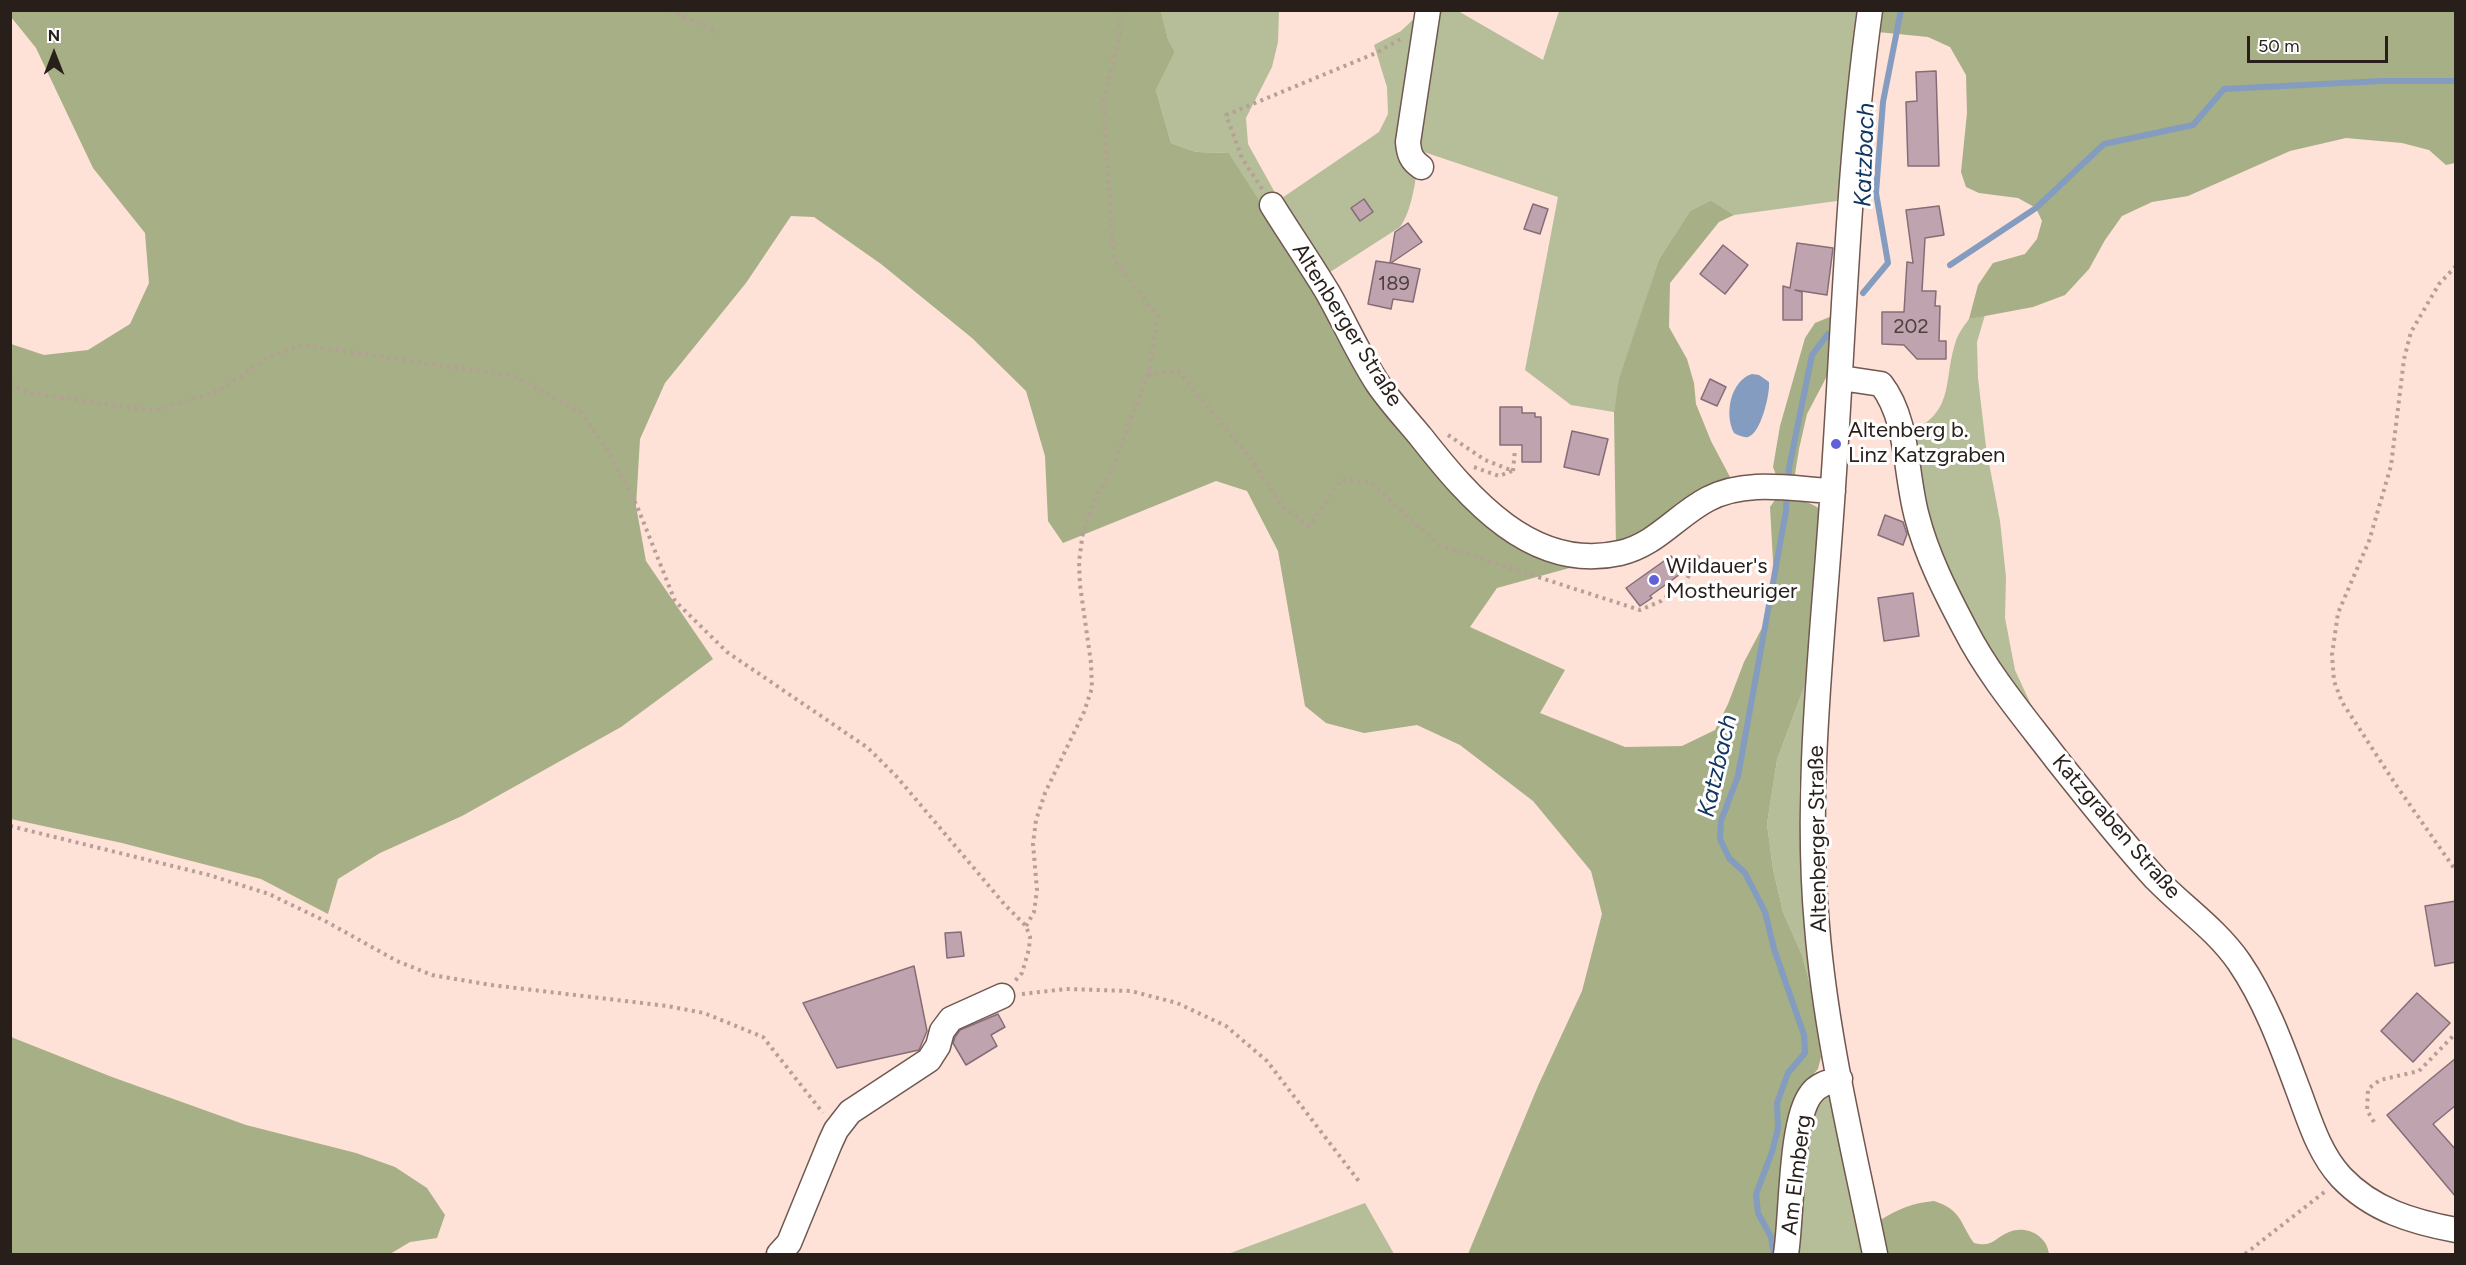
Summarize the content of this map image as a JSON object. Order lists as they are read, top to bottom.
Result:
{
  "streets": {
    "street": ["Altenberger Straße", "Katzgraben Straße", "Am Elmberg"]
  },
  "crossings": [
    ["Altenberger Straße", "Katzgraben Straße"],
    ["Altenberger Straße", "Am Elmberg"]
  ],
  "water": ["Katzbach"],
  "places": ["Altenberg b. Linz Katzgraben", "Wildauer's Mostheuriger"],
  "house_numbers": ["189", "202"],
  "scale_bar": "50 m",
  "north": "top"
}
